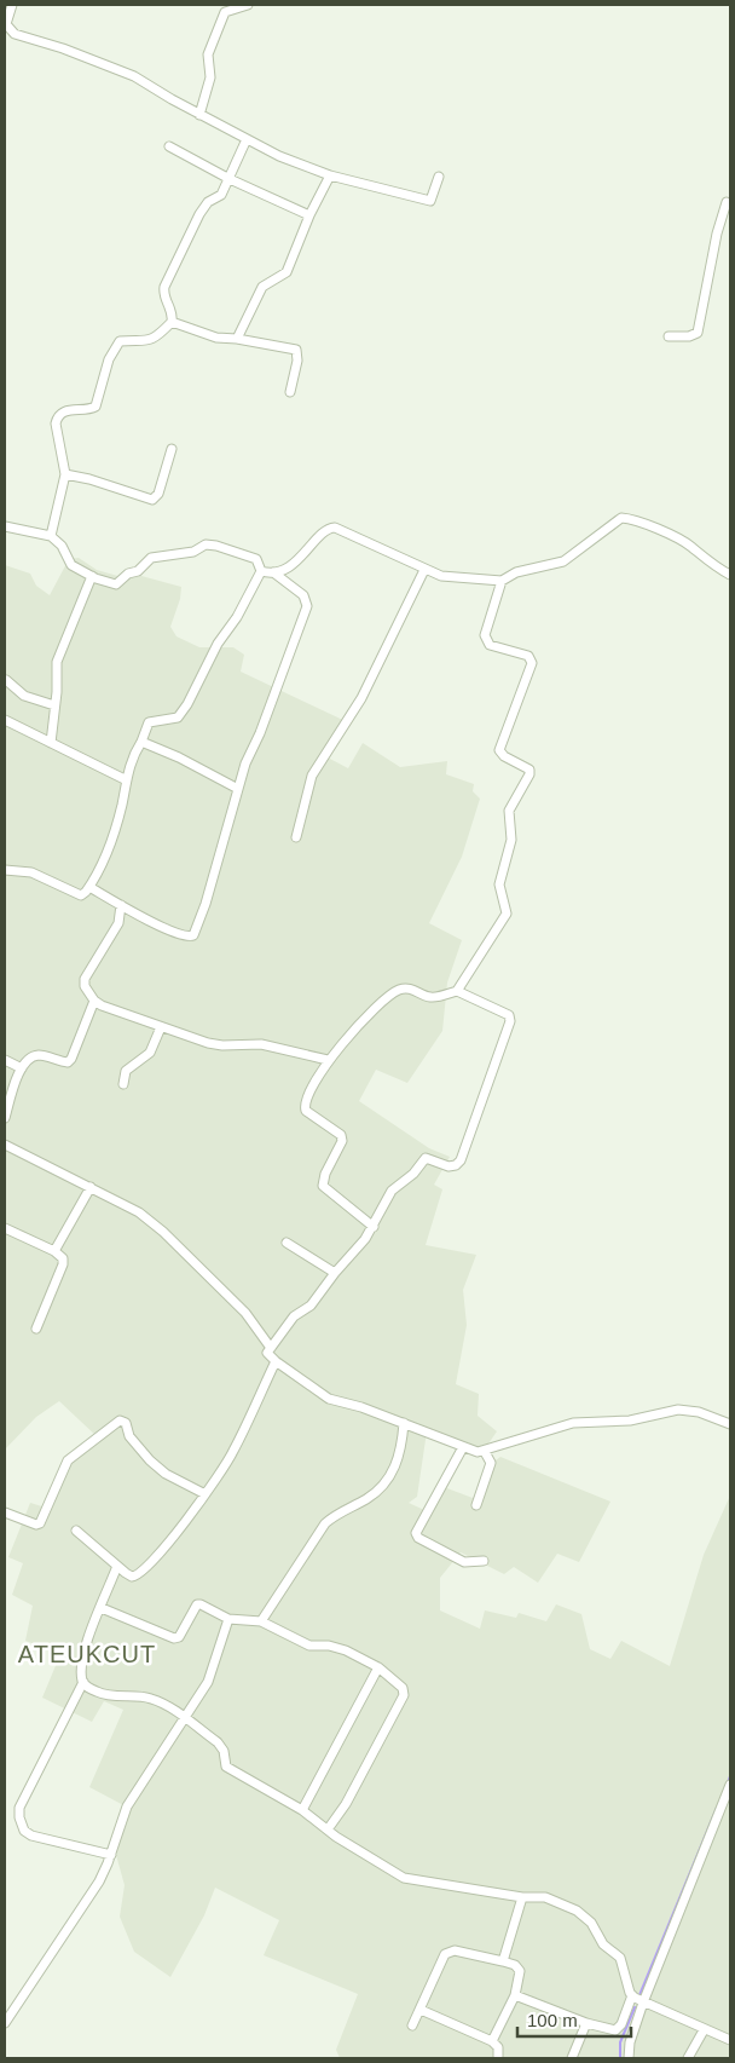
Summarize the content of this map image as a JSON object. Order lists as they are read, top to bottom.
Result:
{
  "districts": ["ATEUKCUT"],
  "scale_bar": "100 m"
}
